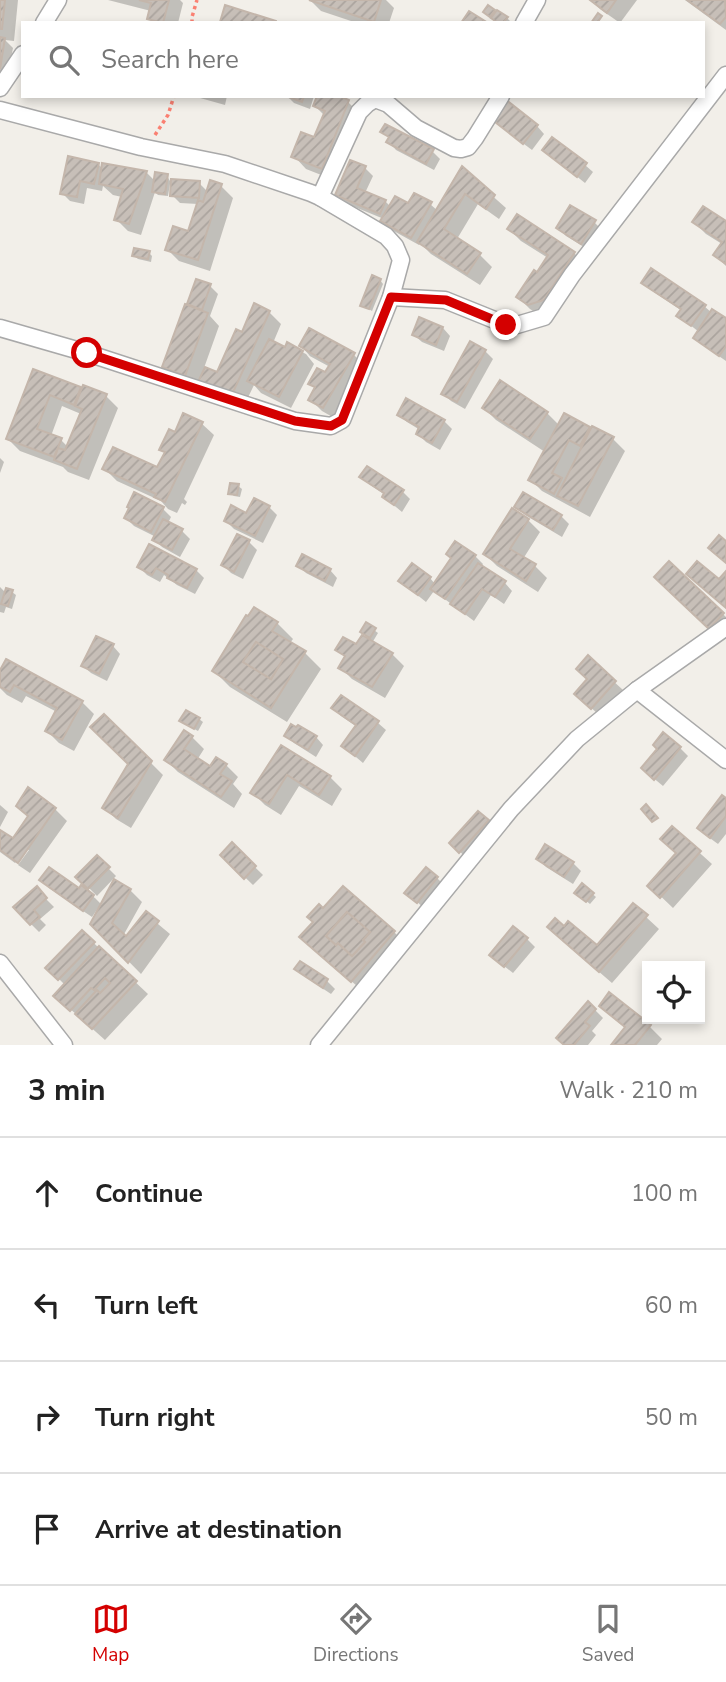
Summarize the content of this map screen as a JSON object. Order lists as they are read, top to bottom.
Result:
{
  "page": {
    "search": "Search here",
    "heading": ["3 min", "Walk · 210 m"],
    "list": [
      ["Continue", "100 m"],
      ["Turn left", "60 m"],
      ["Turn right", "50 m"],
      "Arrive at destination"
    ],
    "nav": ["Map", "Directions", "Saved"]
  }
}
